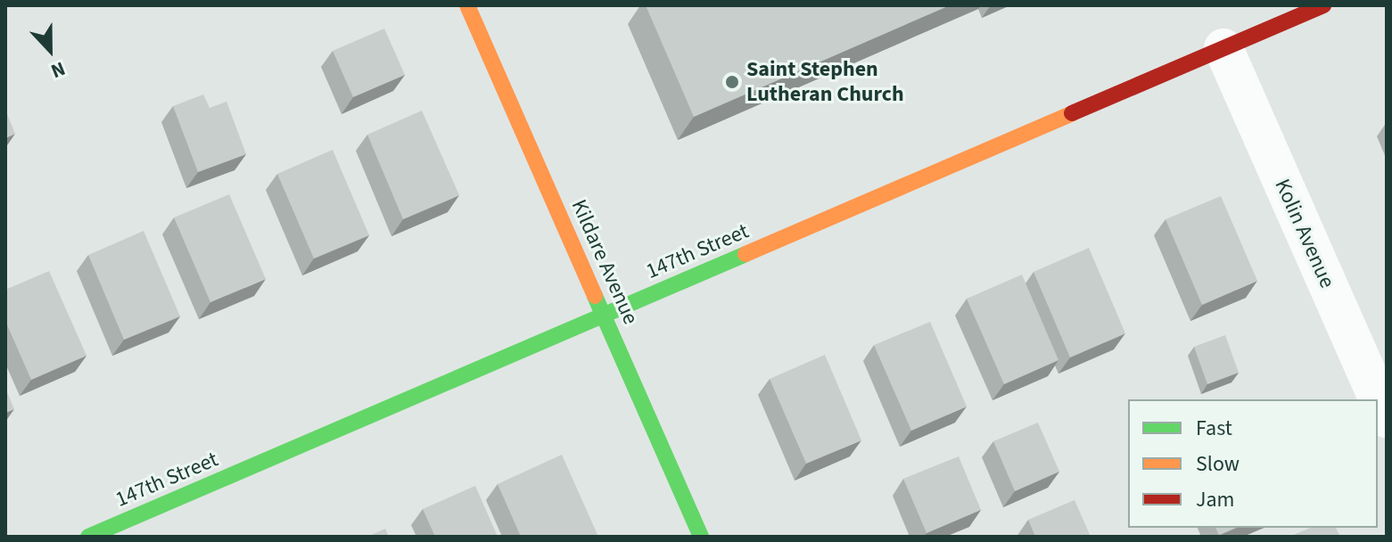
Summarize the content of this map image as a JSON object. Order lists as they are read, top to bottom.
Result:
{
  "streets": {
    "main road": ["147th Street", "Kildare Avenue"],
    "street": ["Kolin Avenue"]
  },
  "crossings": [
    ["Kolin Avenue", "147th Street"],
    ["147th Street", "Kildare Avenue"]
  ],
  "places": ["Saint Stephen Lutheran Church"],
  "legend": ["Fast", "Slow", "Jam"],
  "north": "bottom"
}
